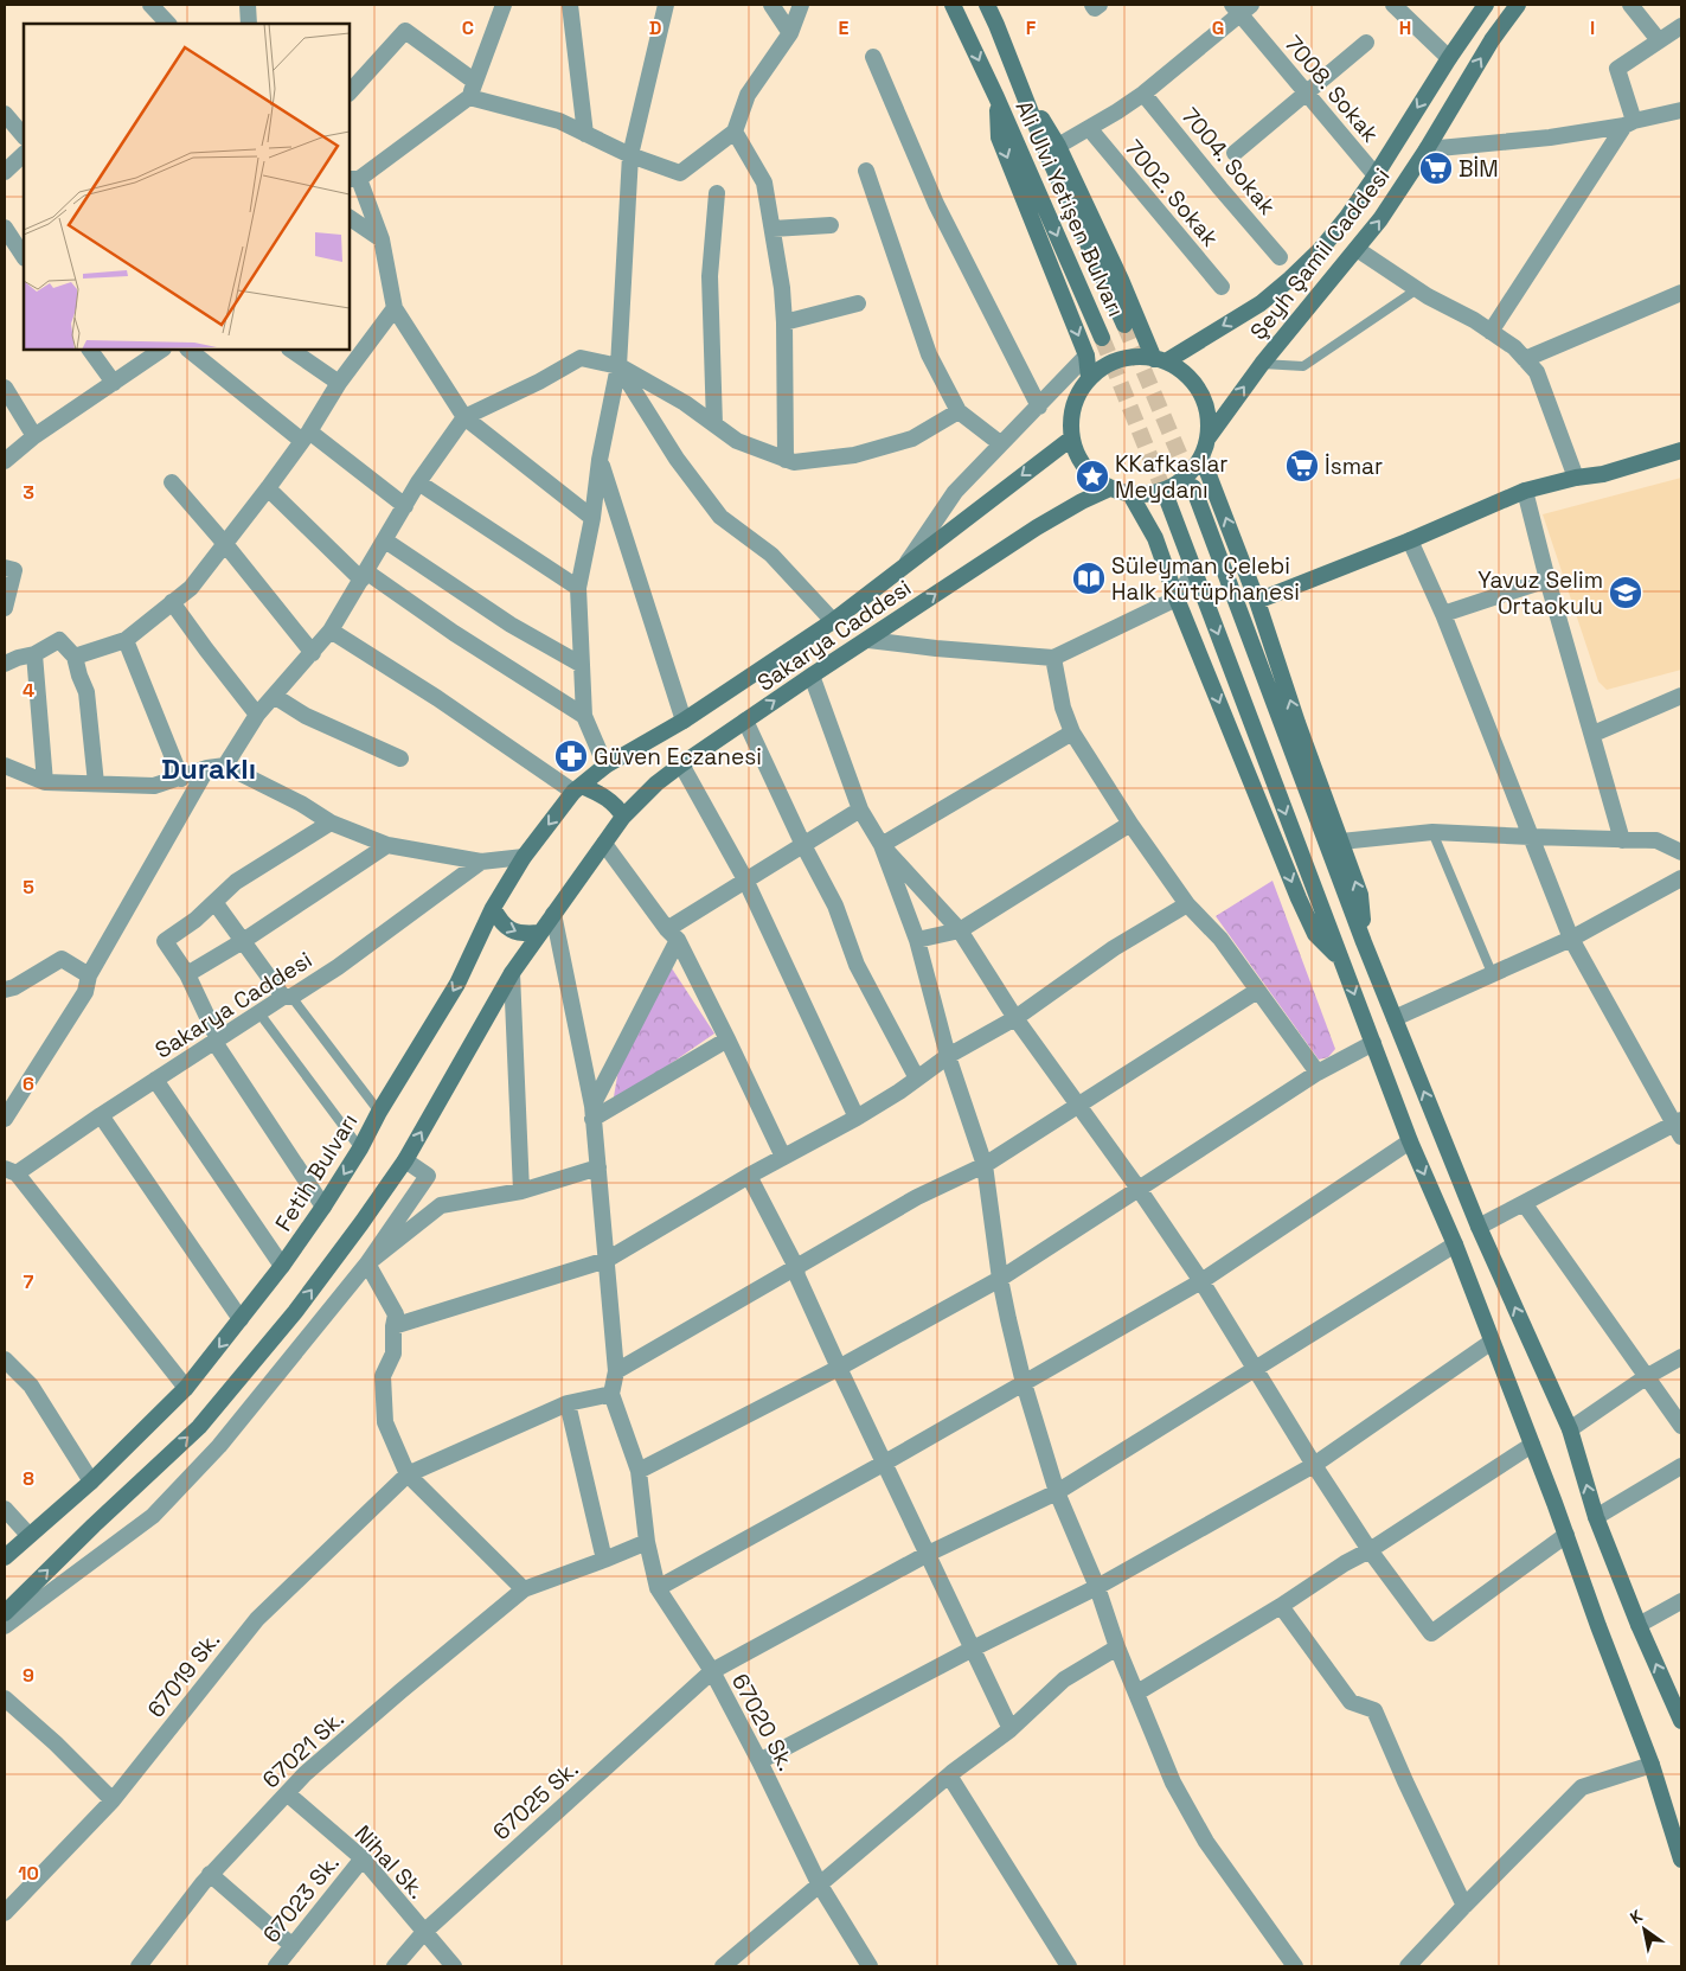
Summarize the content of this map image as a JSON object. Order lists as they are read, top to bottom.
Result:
{
  "streets": {
    "main road": [
      "Ali Ulvi Yetişen Bulvarı",
      "Şeyh Şamil Caddesi",
      "Sakarya Caddesi",
      "Fetih Bulvarı"
    ],
    "street": [
      "7008. Sokak",
      "7004. Sokak",
      "7002. Sokak",
      "67019 Sk.",
      "67020 Sk.",
      "67021 Sk.",
      "67025 Sk.",
      "Nihal Sk.",
      "67023 Sk."
    ]
  },
  "crossings": [
    ["Ali Ulvi Yetişen Bulvarı", "Şeyh Şamil Caddesi"],
    ["Ali Ulvi Yetişen Bulvarı", "Sakarya Caddesi"],
    ["Şeyh Şamil Caddesi", "Sakarya Caddesi"],
    ["Sakarya Caddesi", "Fetih Bulvarı"],
    ["67020 Sk.", "67025 Sk."],
    ["67021 Sk.", "Nihal Sk."],
    ["67025 Sk.", "Nihal Sk."],
    ["Nihal Sk.", "67023 Sk."]
  ],
  "districts": ["Duraklı"],
  "places": {
    "supermarket": ["BİM", "İsmar"],
    "place": ["KKafkaslar Meydanı"],
    "library": ["Süleyman Çelebi Halk Kütüphanesi"],
    "school or university": ["Yavuz Selim Ortaokulu"],
    "pharmacy": ["Güven Eczanesi"]
  },
  "north": "top left",
  "grid": {
    "columns": [
      "C",
      "D",
      "E",
      "F",
      "G",
      "H",
      "I"
    ],
    "rows": [
      "3",
      "4",
      "5",
      "6",
      "7",
      "8",
      "9",
      "10"
    ]
  }
}
